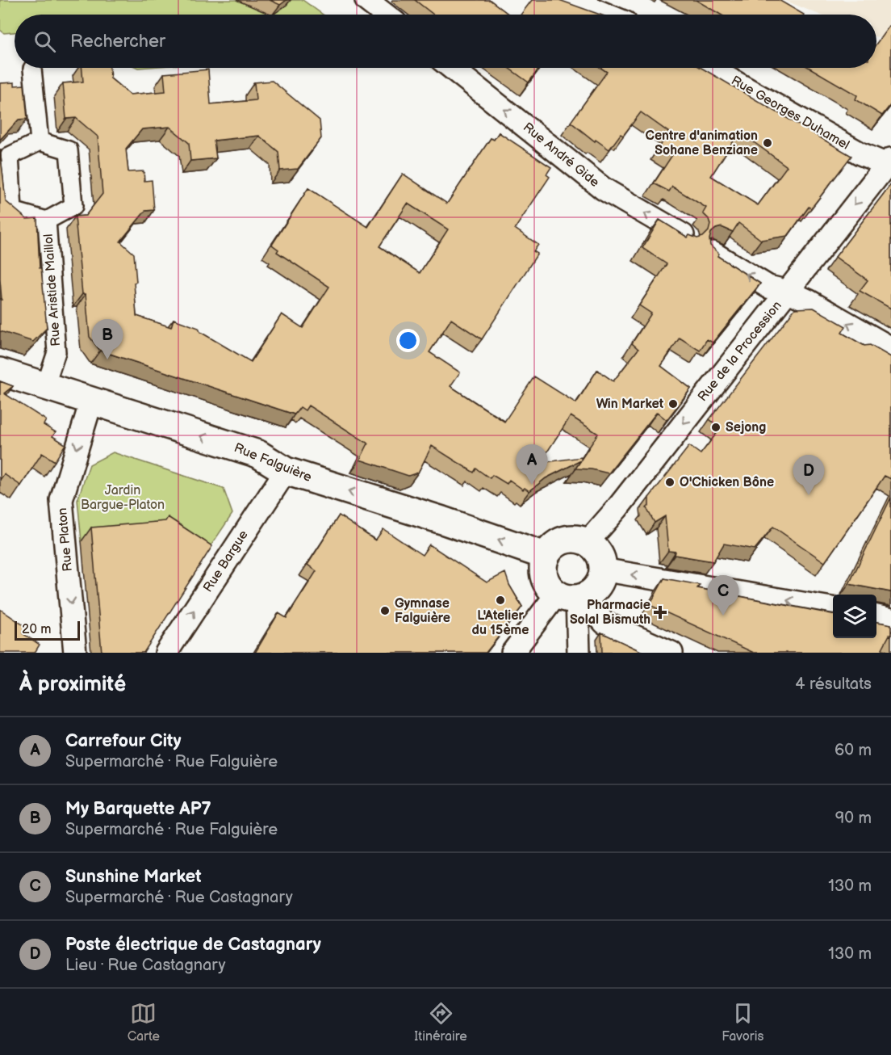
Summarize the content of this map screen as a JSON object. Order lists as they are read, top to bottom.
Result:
{
  "streets": {
    "street": [
      "Rue Georges Duhamel",
      "Rue André Gide",
      "Rue Aristide Maillol",
      "Rue de la Procession",
      "Rue Falguière",
      "Rue Platon",
      "Rue Bargue"
    ]
  },
  "crossings": [
    ["Rue Georges Duhamel", "Rue de la Procession"],
    ["Rue Aristide Maillol", "Rue Falguière"],
    ["Rue de la Procession", "Rue Falguière"],
    ["Rue Falguière", "Rue Platon"],
    ["Rue Falguière", "Rue Bargue"]
  ],
  "one_way": [
    "Rue André Gide",
    "Rue de la Procession",
    "Rue Falguière",
    "Rue Platon",
    "Rue Bargue"
  ],
  "parks": ["Jardin Bargue-Platon"],
  "places": {
    "other": [
      "Centre d'animation Sohane Benziane",
      "Win Market",
      "Sejong",
      "O'Chicken Bône",
      "L'Atelier du 15ème",
      "Gymnase Falguière"
    ],
    "health": ["Pharmacie Solal Bismuth"]
  },
  "scale_bar": "20 m",
  "page": {
    "search": "Rechercher",
    "pins": [
      "B",
      "A",
      "D",
      "C"
    ],
    "scale": "20 m",
    "heading": ["À proximité", "4 résultats"],
    "list": [
      {
        "mark": "A",
        "name": "Carrefour City",
        "note": "Supermarché · Rue Falguière",
        "value": "60 m"
      },
      {
        "mark": "B",
        "name": "My Barquette AP7",
        "note": "Supermarché · Rue Falguière",
        "value": "90 m"
      },
      {
        "mark": "C",
        "name": "Sunshine Market",
        "note": "Supermarché · Rue Castagnary",
        "value": "130 m"
      },
      {
        "mark": "D",
        "name": "Poste électrique de Castagnary",
        "note": "Lieu · Rue Castagnary",
        "value": "130 m"
      }
    ],
    "nav": ["Carte", "Itinéraire", "Favoris"]
  }
}
